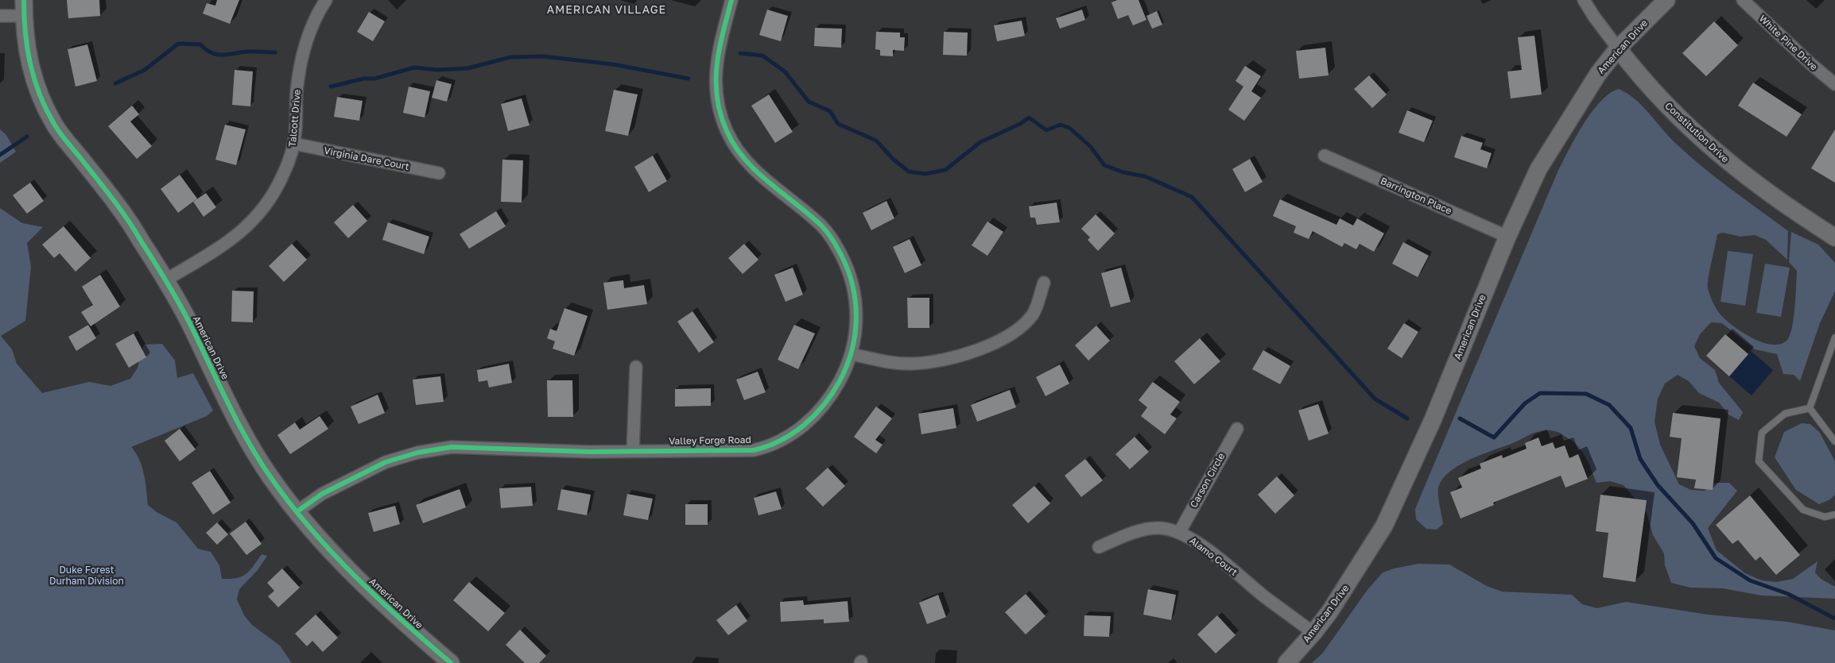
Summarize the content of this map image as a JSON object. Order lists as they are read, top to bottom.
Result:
{
  "streets": {
    "street": [
      "White Pine Drive",
      "American Drive",
      "Talcott Drive",
      "Constitution Drive",
      "Virginia Dare Court",
      "Barrington Place",
      "Valley Forge Road",
      "Carson Circle",
      "Alamo Court"
    ]
  },
  "crossings": [
    ["American Drive", "Talcott Drive"],
    ["American Drive", "Constitution Drive"],
    ["American Drive", "Barrington Place"],
    ["American Drive", "Valley Forge Road"],
    ["American Drive", "Alamo Court"],
    ["Talcott Drive", "Virginia Dare Court"],
    ["Carson Circle", "Alamo Court"]
  ],
  "districts": ["AMERICAN VILLAGE"],
  "parks": ["Duke Forest Durham Division"]
}
